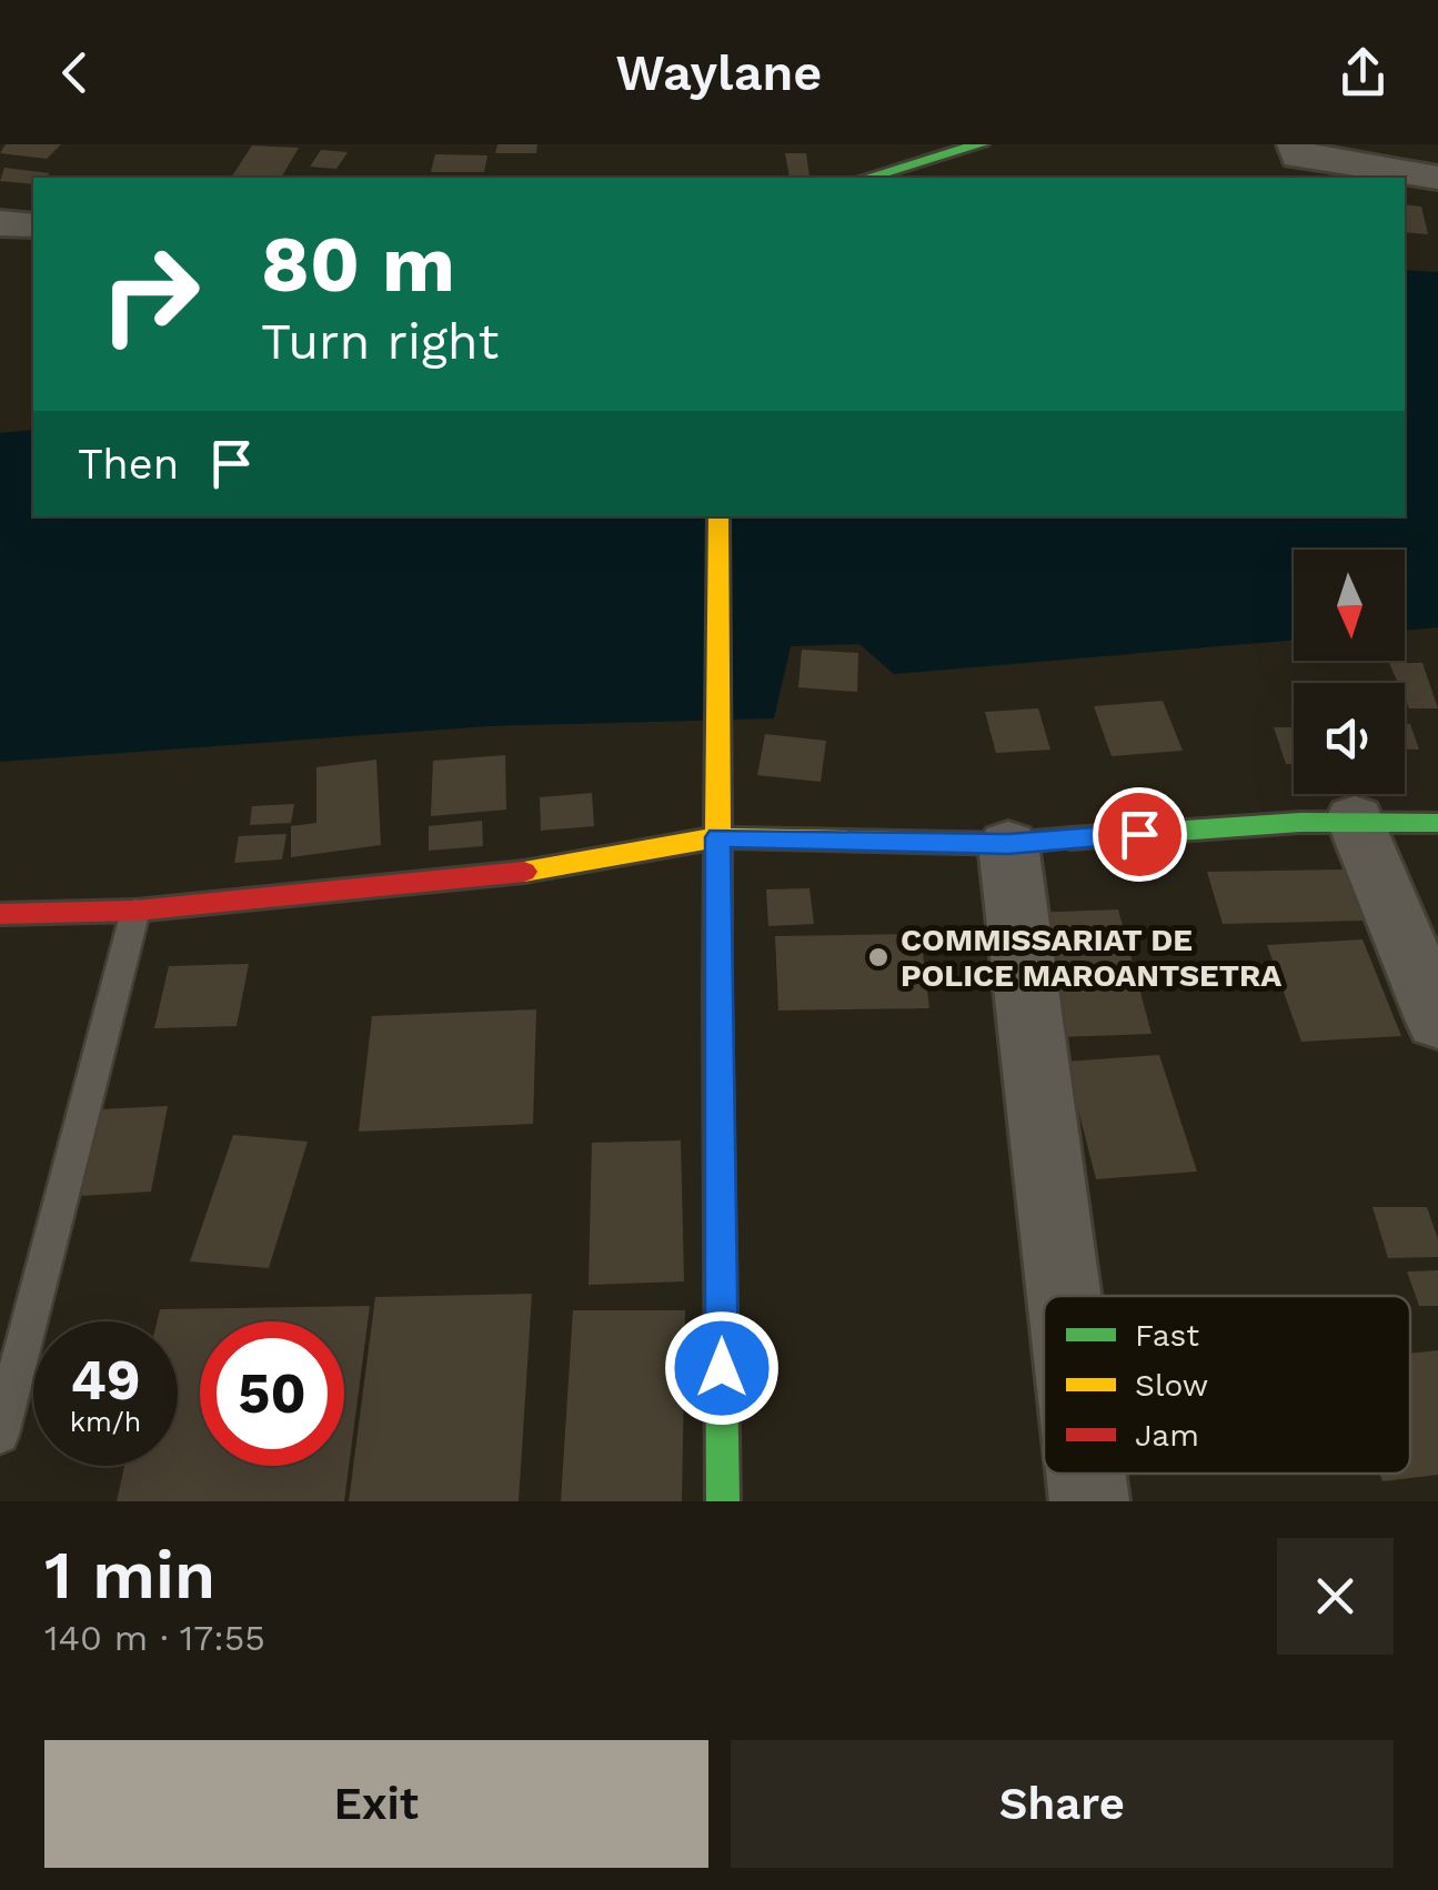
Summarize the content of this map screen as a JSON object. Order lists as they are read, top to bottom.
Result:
{
  "places": ["COMMISSARIAT DE POLICE MAROANTSETRA"],
  "legend": ["Fast", "Slow", "Jam"],
  "north": "bottom",
  "page": {
    "header": "Waylane",
    "turn": ["80 m", "Turn right"],
    "then": "Then",
    "speed": "49 km/h",
    "limit": "50",
    "heading": ["1 min", "140 m · 17:55"],
    "buttons": ["Exit", "Share"]
  }
}
